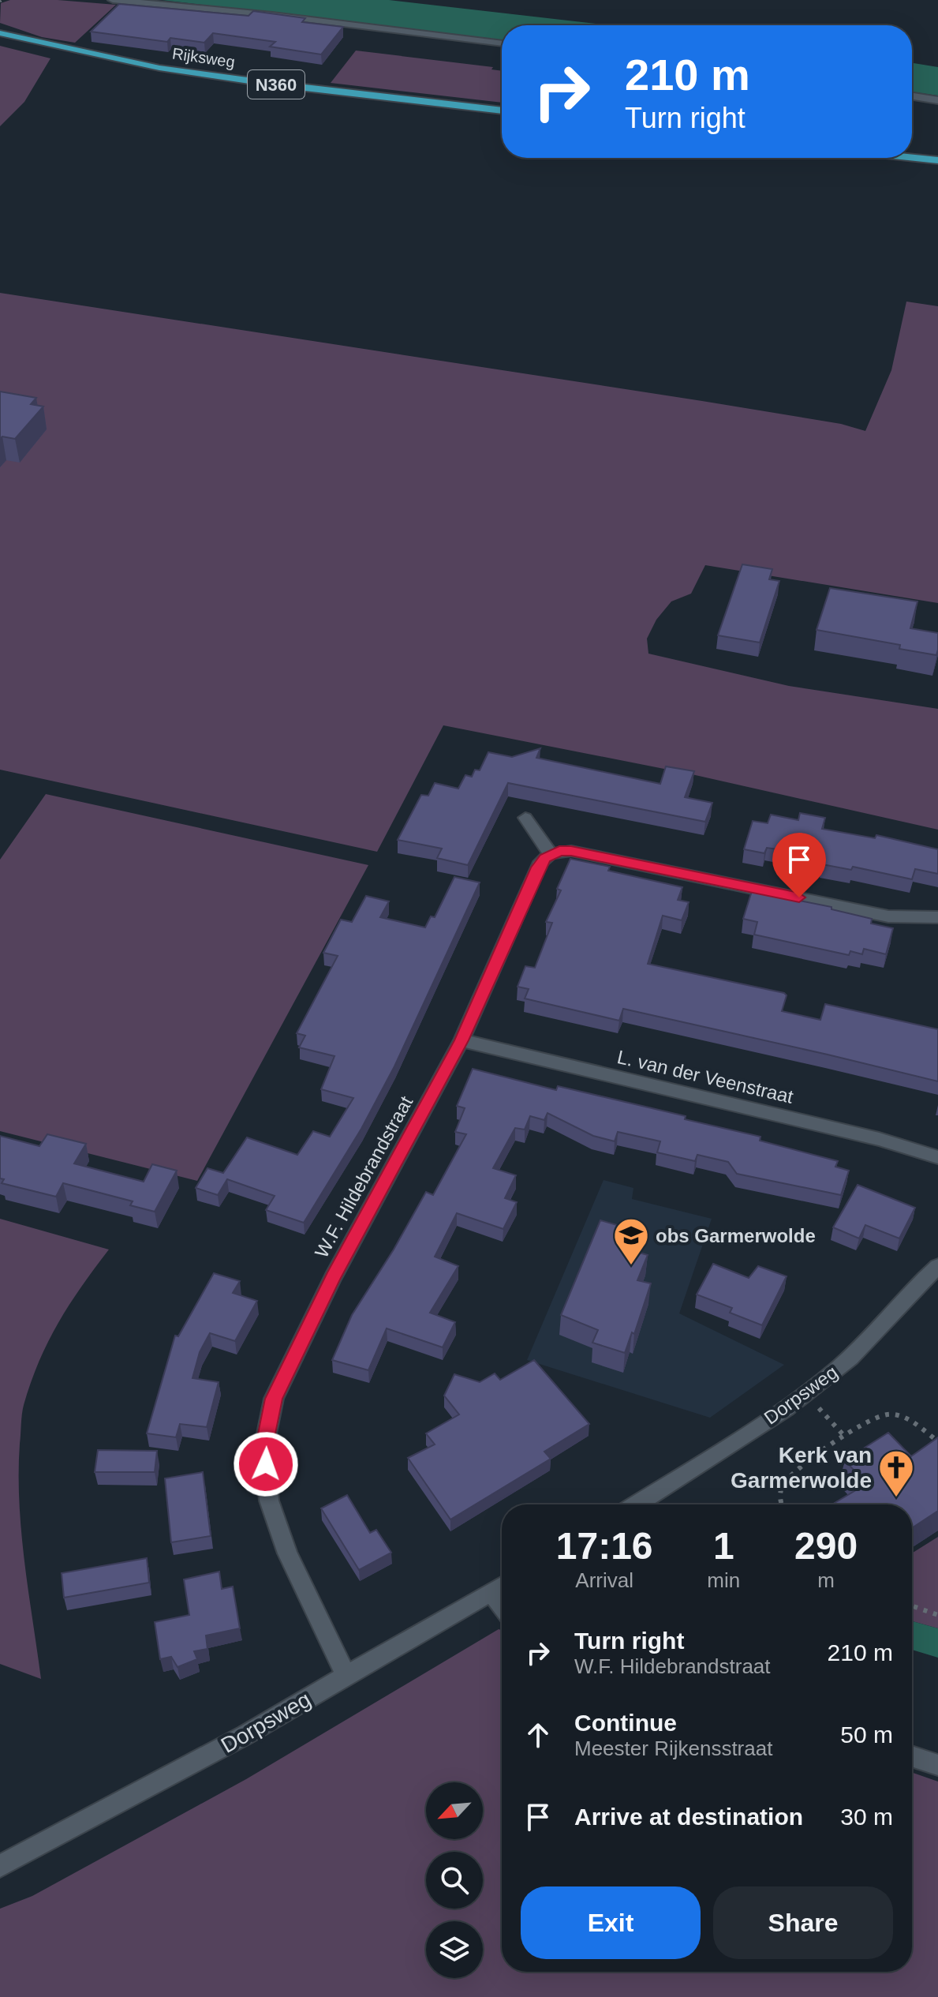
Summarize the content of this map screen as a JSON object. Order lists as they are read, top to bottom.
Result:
{
  "streets": {
    "main road": ["Rijksweg", "N360"],
    "street": ["L. van der Veenstraat", "W.F. Hildebrandstraat", "Dorpsweg"]
  },
  "crossings": [
    ["L. van der Veenstraat", "W.F. Hildebrandstraat"],
    ["W.F. Hildebrandstraat", "Dorpsweg"]
  ],
  "places": {
    "school or university": ["obs Garmerwolde"],
    "church": ["Kerk van Garmerwolde"]
  },
  "north": "bottom left",
  "page": {
    "turn": ["210 m", "Turn right"],
    "eta": [
      "17:16",
      "Arrival",
      "1",
      "min",
      "290",
      "m"
    ],
    "list": [
      {
        "name": "Turn right",
        "note": "W.F. Hildebrandstraat",
        "value": "210 m"
      },
      {
        "name": "Continue",
        "note": "Meester Rijkensstraat",
        "value": "50 m"
      },
      {
        "name": "Arrive at destination",
        "value": "30 m"
      }
    ],
    "buttons": ["Exit", "Share"]
  }
}
